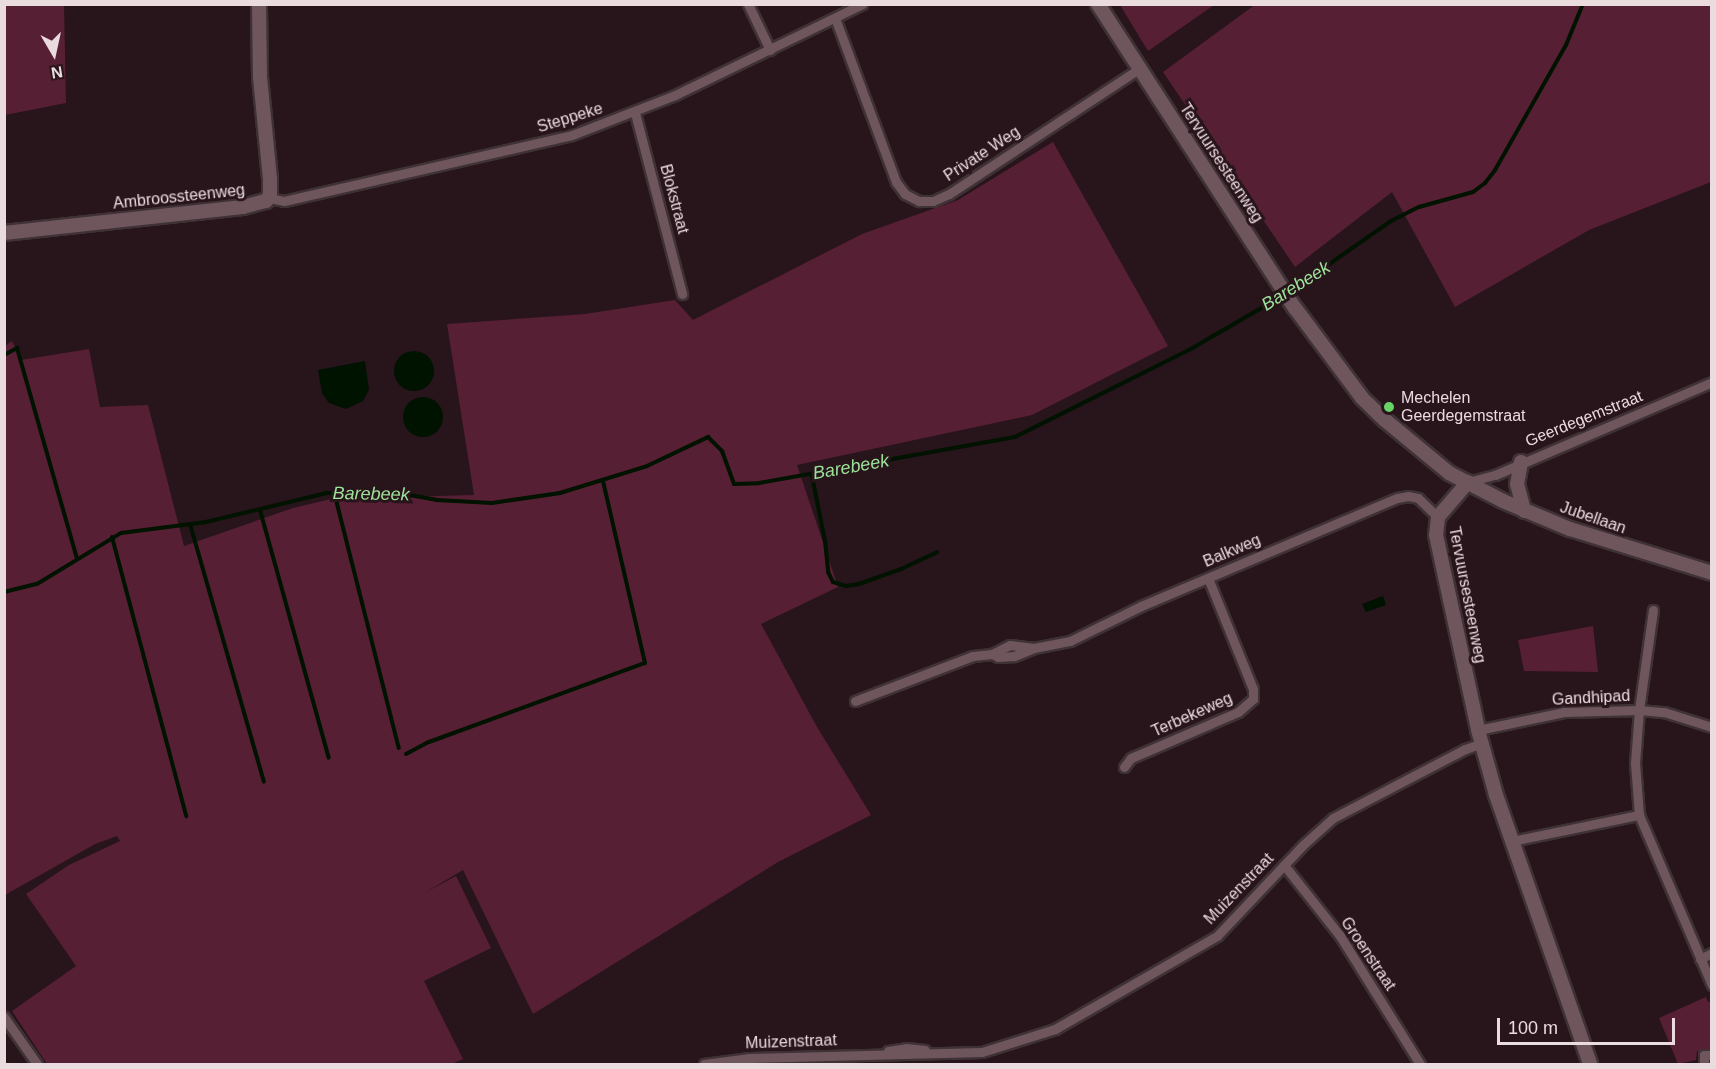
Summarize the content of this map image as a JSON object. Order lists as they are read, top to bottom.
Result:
{
  "streets": {
    "street": [
      "Steppeke",
      "Private Weg",
      "Tervuursesteenweg",
      "Ambroossteenweg",
      "Blokstraat",
      "Geerdegemstraat",
      "Jubellaan",
      "Balkweg",
      "Gandhipad",
      "Terbekeweg",
      "Muizenstraat",
      "Groenstraat"
    ]
  },
  "crossings": [
    ["Steppeke", "Private Weg"],
    ["Steppeke", "Ambroossteenweg"],
    ["Steppeke", "Blokstraat"],
    ["Private Weg", "Tervuursesteenweg"],
    ["Tervuursesteenweg", "Geerdegemstraat"],
    ["Tervuursesteenweg", "Jubellaan"],
    ["Tervuursesteenweg", "Balkweg"],
    ["Tervuursesteenweg", "Gandhipad"],
    ["Tervuursesteenweg", "Muizenstraat"],
    ["Geerdegemstraat", "Jubellaan"],
    ["Balkweg", "Terbekeweg"],
    ["Gandhipad", "Muizenstraat"],
    ["Muizenstraat", "Groenstraat"]
  ],
  "water": ["Barebeek"],
  "places": ["Mechelen Geerdegemstraat"],
  "scale_bar": "100 m",
  "north": "bottom"
}
